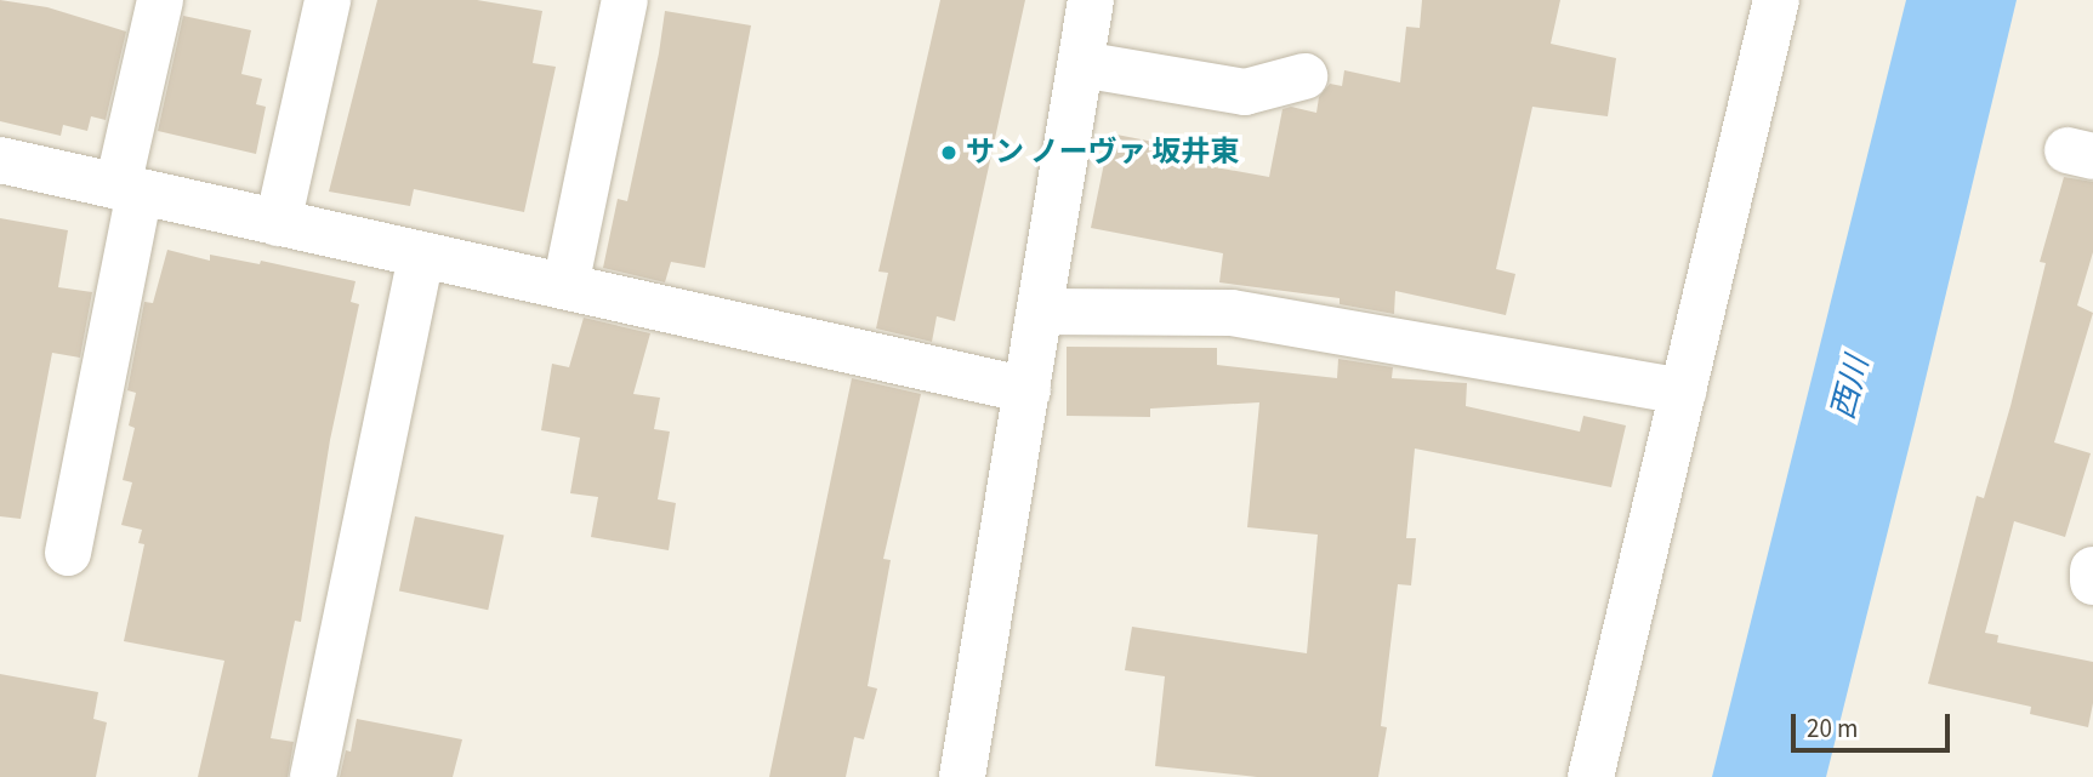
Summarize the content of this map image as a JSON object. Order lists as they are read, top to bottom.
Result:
{
  "water": ["西川"],
  "places": ["サン ノーヴァ 坂井東"],
  "scale_bar": "20 m"
}
